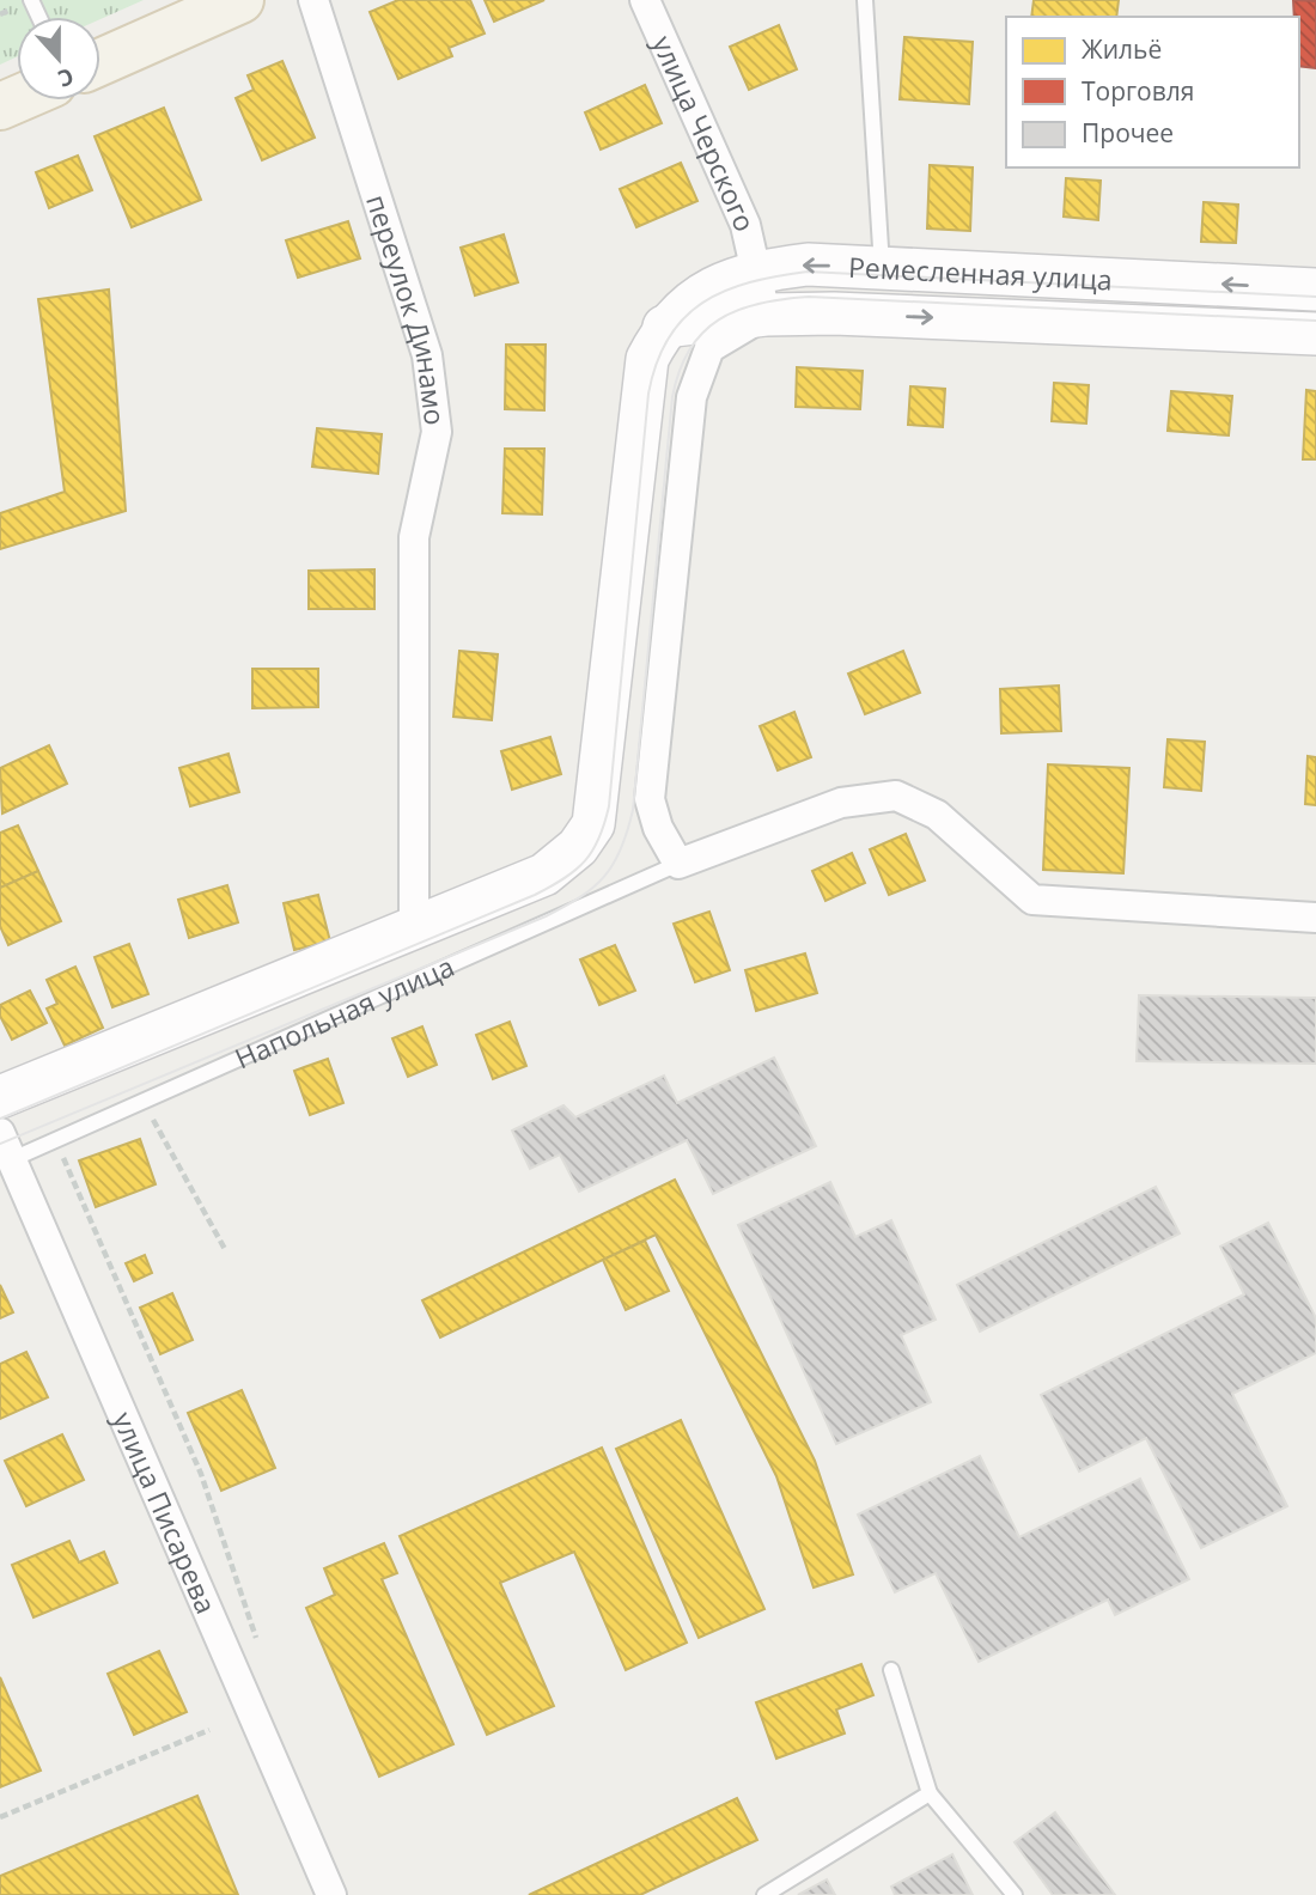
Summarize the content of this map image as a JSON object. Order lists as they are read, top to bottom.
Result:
{
  "streets": {
    "street": [
      "улица Черского",
      "Ремесленная улица",
      "переулок Динамо",
      "Напольная улица",
      "улица Писарева"
    ]
  },
  "crossings": [
    ["улица Черского", "Ремесленная улица"],
    ["Ремесленная улица", "Напольная улица"],
    ["переулок Динамо", "Напольная улица"],
    ["Напольная улица", "улица Писарева"]
  ],
  "legend": ["Жильё", "Торговля", "Прочее"],
  "north": "bottom"
}
